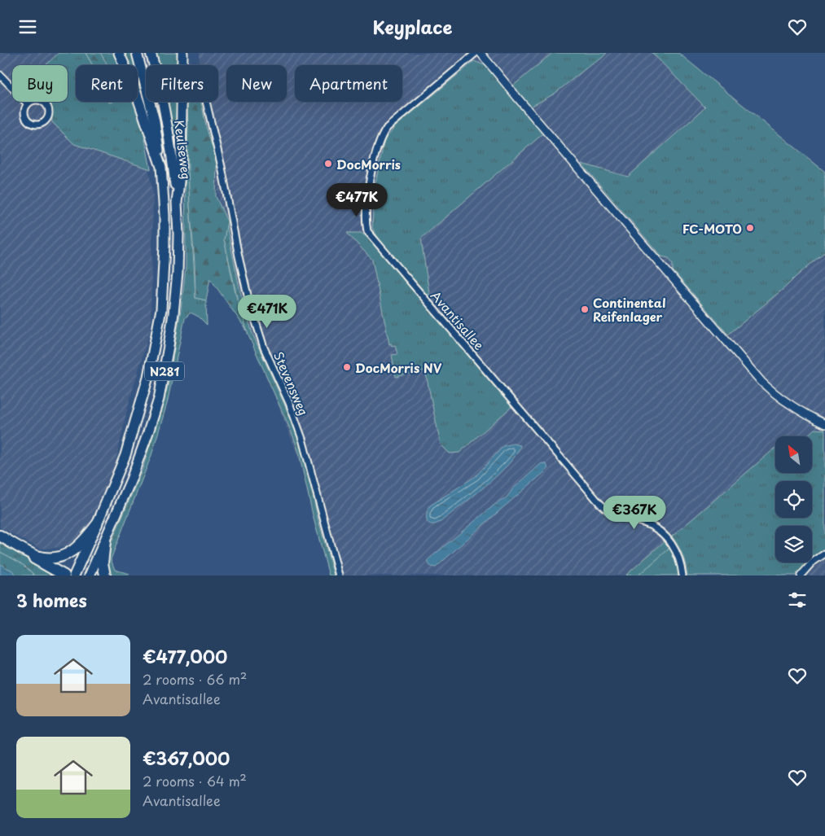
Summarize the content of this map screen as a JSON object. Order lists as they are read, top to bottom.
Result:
{
  "streets": {
    "highway": ["Keulseweg", "N281"],
    "street": ["Avantisallee", "Stevensweg"]
  },
  "crossings": [
    ["Keulseweg", "N281"]
  ],
  "places": [
    "DocMorris",
    "FC-MOTO",
    "Continental Reifenlager",
    "DocMorris NV"
  ],
  "north": "top left",
  "page": {
    "header": "Keyplace",
    "chip": [
      "Buy",
      "Rent",
      "Filters",
      "New",
      "Apartment"
    ],
    "price": ["€477K", "€471K", "€367K"],
    "heading": "3 homes",
    "list": [
      {
        "name": "€477,000",
        "note": "2 rooms · 66 m² · Avantisallee"
      },
      {
        "name": "€367,000",
        "note": "2 rooms · 64 m² · Avantisallee"
      }
    ]
  }
}
